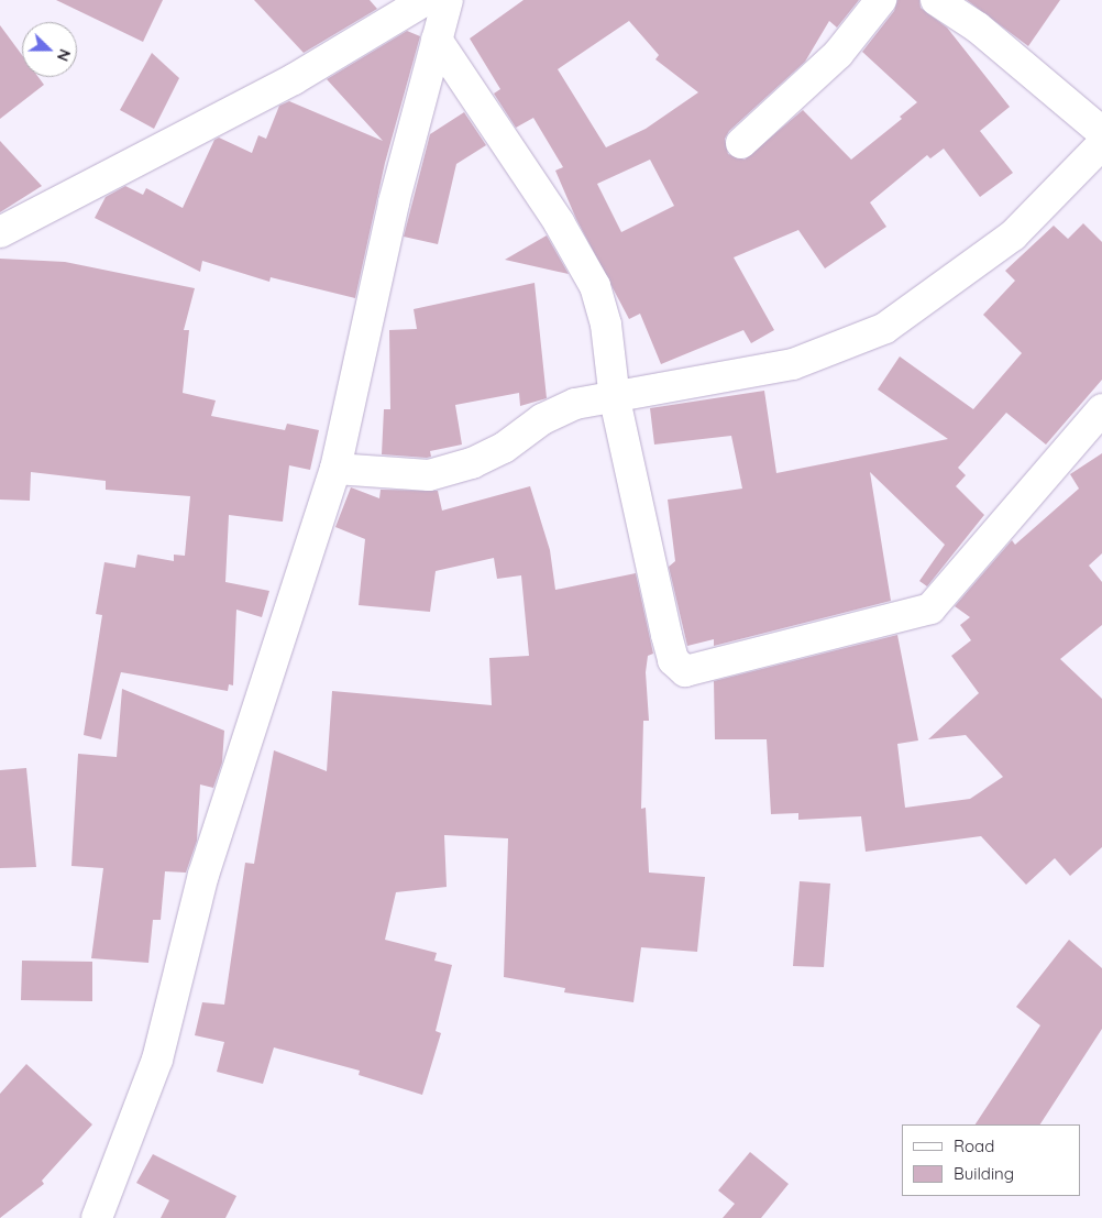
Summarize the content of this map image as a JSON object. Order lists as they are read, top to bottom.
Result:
{
  "legend": ["Road", "Building"],
  "north": "right"
}
